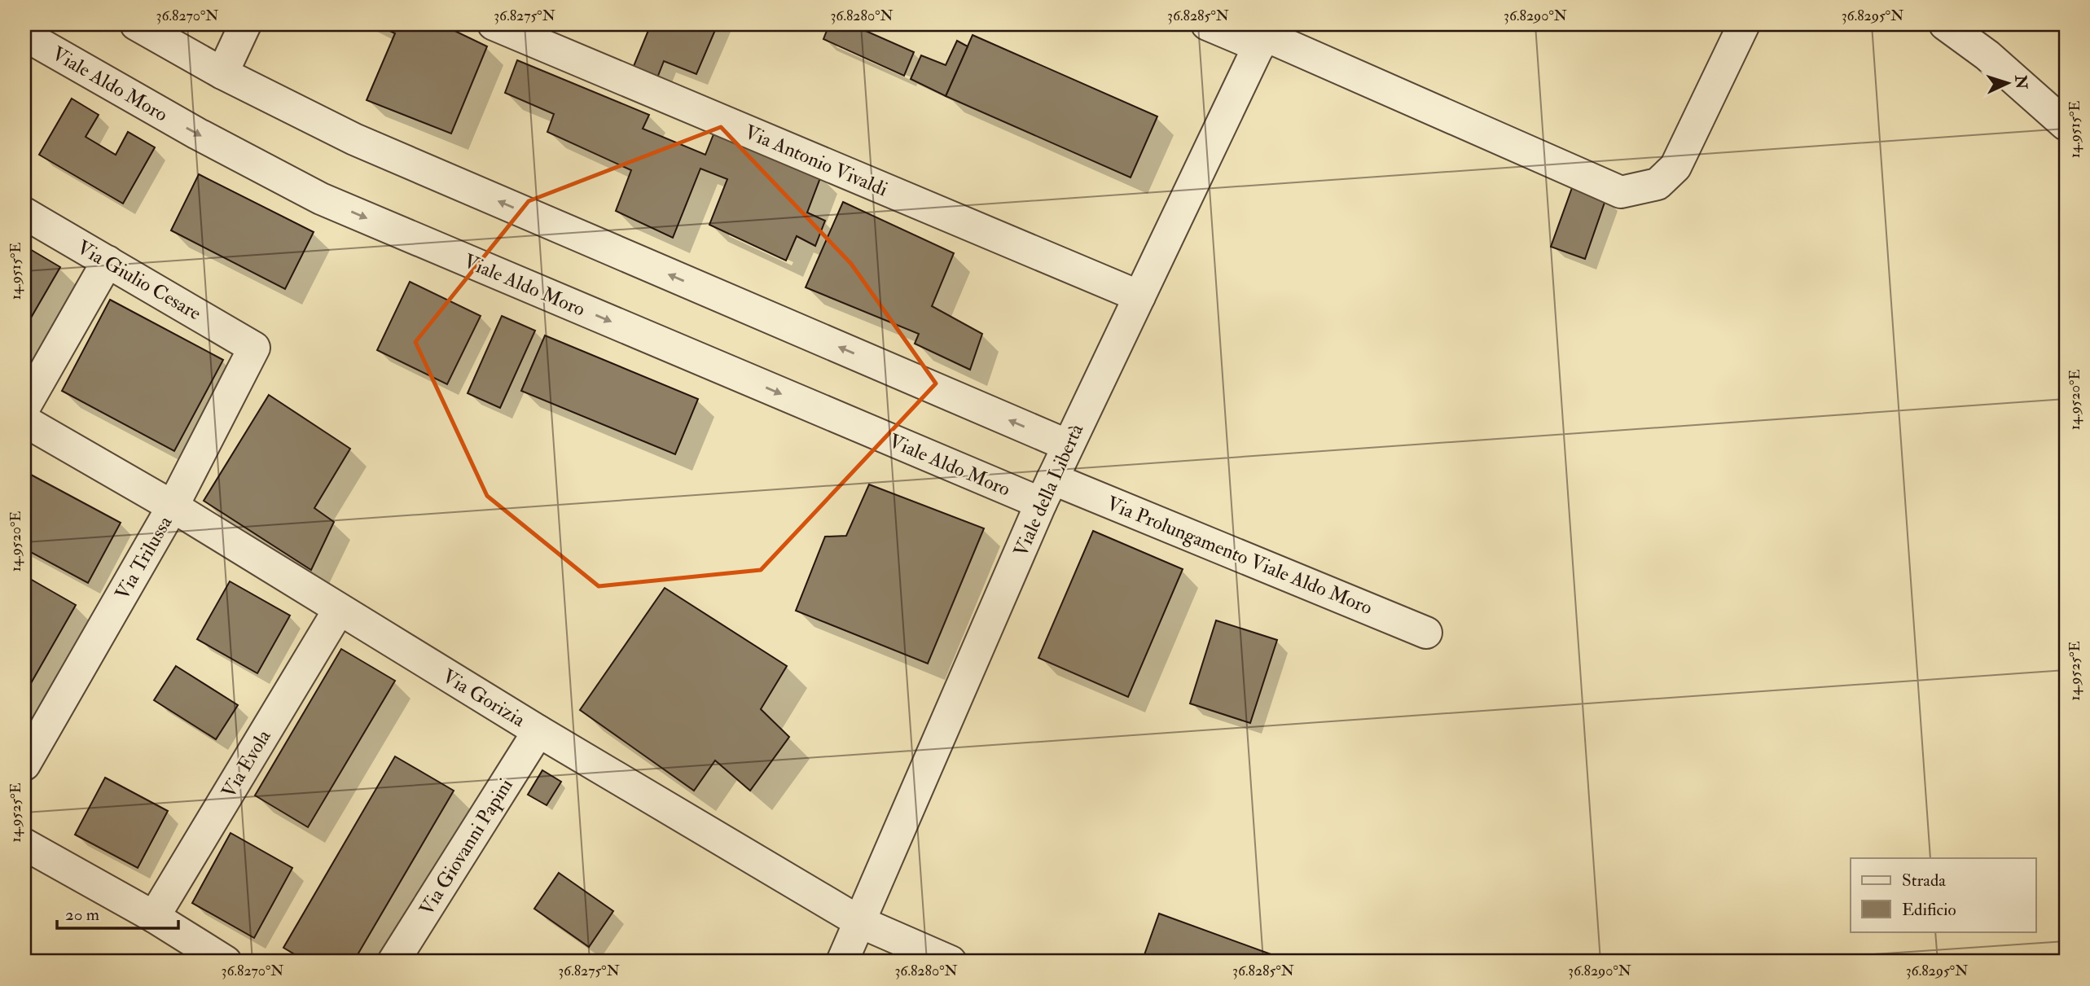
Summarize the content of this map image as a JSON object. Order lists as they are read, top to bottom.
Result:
{
  "streets": {
    "street": [
      "Viale Aldo Moro",
      "Via Antonio Vivaldi",
      "Via Giulio Cesare",
      "Viale della Libertà",
      "Via Prolungamento Viale Aldo Moro",
      "Via Trilussa",
      "Via Gorizia",
      "Via Evola",
      "Via Giovanni Papini"
    ]
  },
  "crossings": [
    ["Viale Aldo Moro", "Viale della Libertà"],
    ["Viale Aldo Moro", "Via Prolungamento Viale Aldo Moro"],
    ["Via Antonio Vivaldi", "Viale della Libertà"],
    ["Via Giulio Cesare", "Via Trilussa"],
    ["Viale della Libertà", "Via Prolungamento Viale Aldo Moro"],
    ["Viale della Libertà", "Via Gorizia"],
    ["Via Trilussa", "Via Gorizia"],
    ["Via Gorizia", "Via Evola"],
    ["Via Gorizia", "Via Giovanni Papini"]
  ],
  "legend": ["Strada", "Edificio"],
  "scale_bar": "20 m",
  "north": "right",
  "coordinates": [
    "36.8270°N",
    "36.8275°N",
    "36.8280°N",
    "36.8285°N",
    "36.8290°N",
    "36.8295°N",
    "14.9515°E",
    "14.9520°E",
    "14.9525°E"
  ]
}
